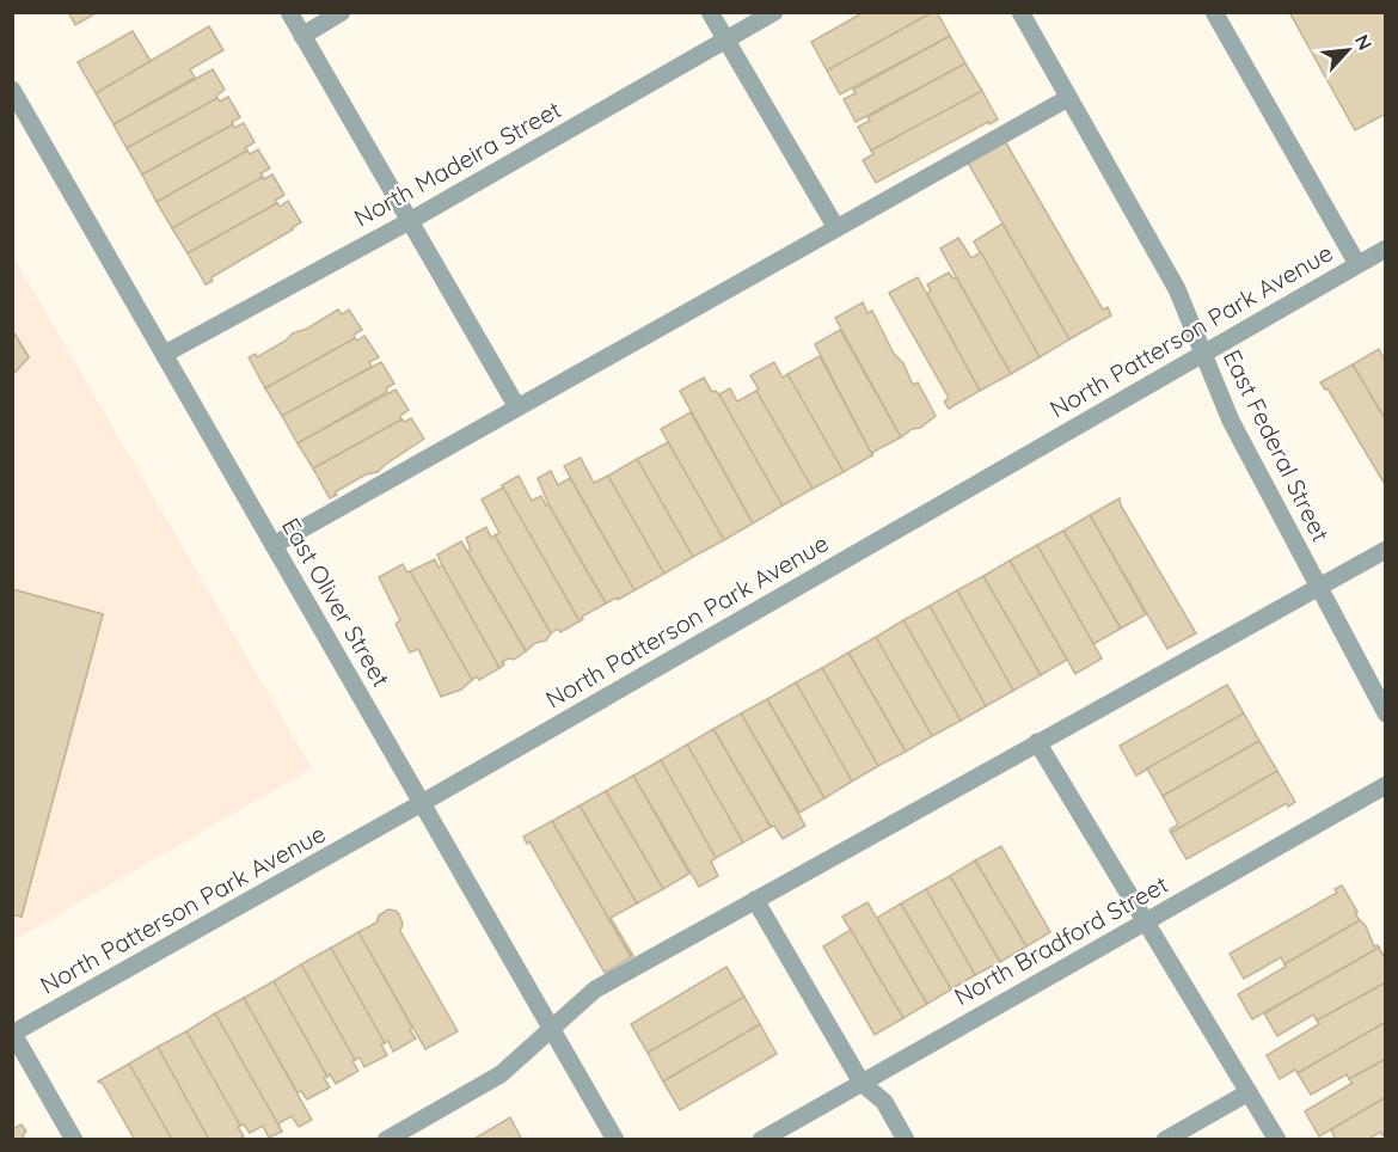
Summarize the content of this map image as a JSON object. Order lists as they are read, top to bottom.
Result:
{
  "streets": {
    "street": [
      "North Madeira Street",
      "North Patterson Park Avenue",
      "East Federal Street",
      "East Oliver Street",
      "North Bradford Street"
    ]
  },
  "crossings": [
    ["North Madeira Street", "East Oliver Street"],
    ["North Patterson Park Avenue", "East Federal Street"],
    ["North Patterson Park Avenue", "East Oliver Street"]
  ],
  "north": "top right"
}
